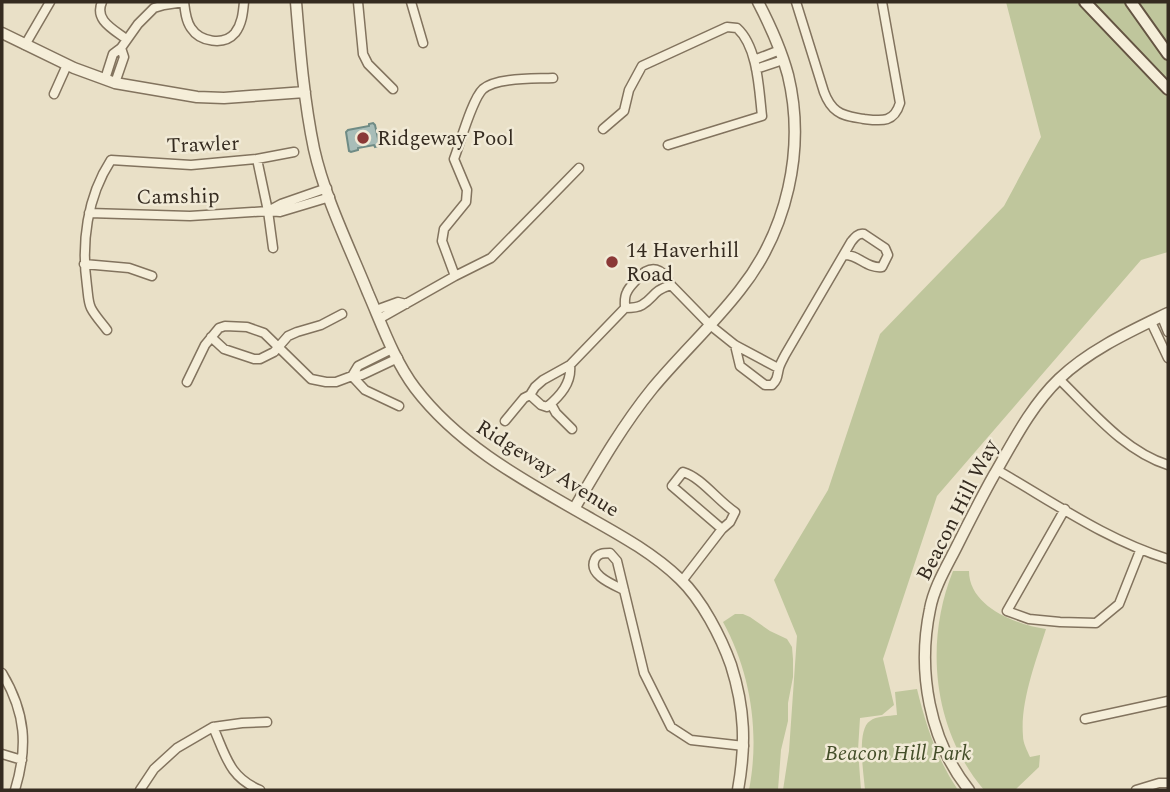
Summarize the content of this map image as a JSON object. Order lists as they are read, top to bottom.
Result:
{
  "streets": {
    "street": [
      "Trawler",
      "Camship",
      "Ridgeway Avenue",
      "Beacon Hill Way"
    ]
  },
  "crossings": [
    ["Trawler", "Camship"],
    ["Camship", "Ridgeway Avenue"]
  ],
  "parks": ["Beacon Hill Park"],
  "places": ["Ridgeway Pool", "14 Haverhill Road"]
}
